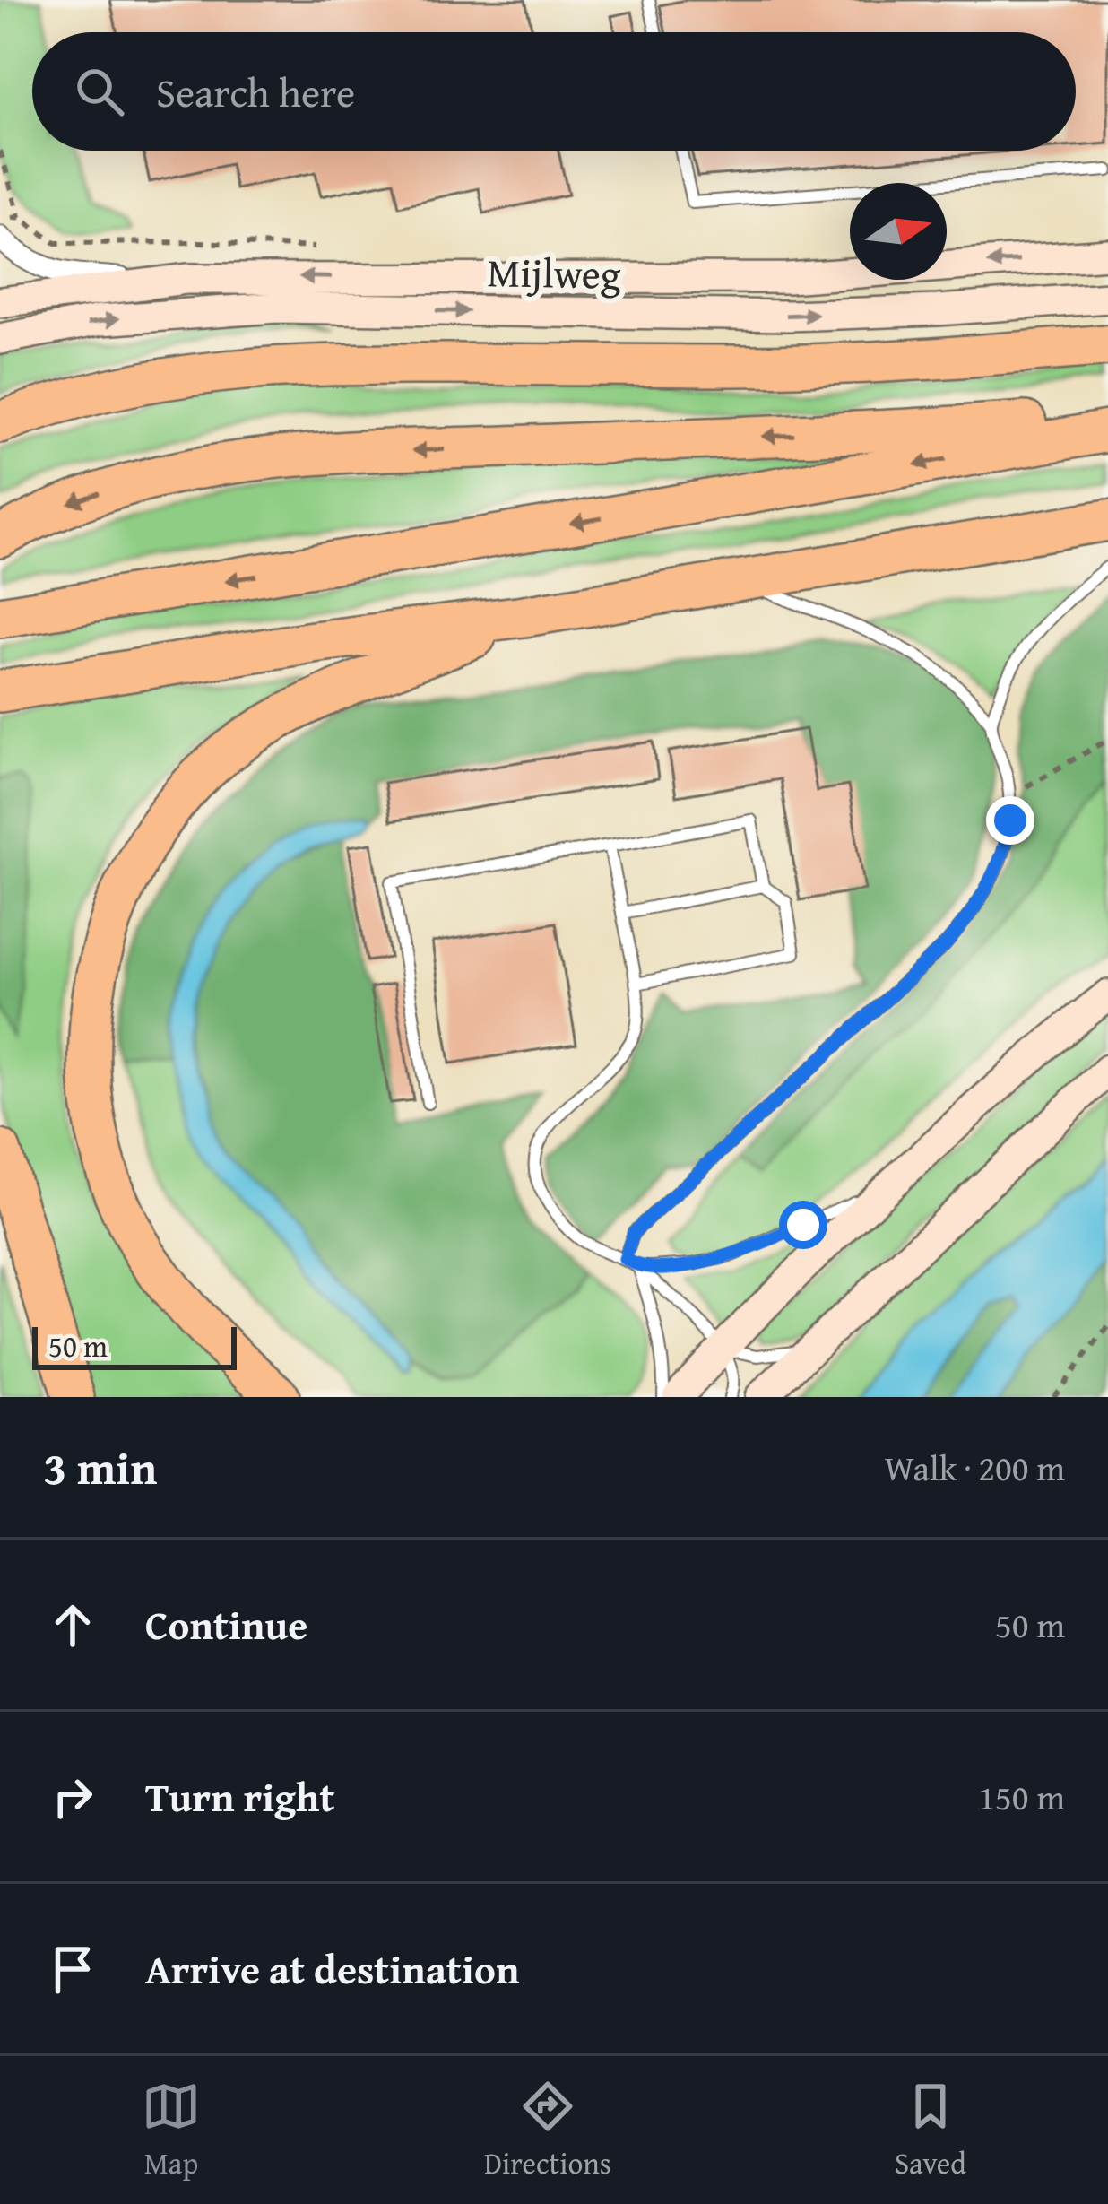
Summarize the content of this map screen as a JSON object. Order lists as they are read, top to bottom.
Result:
{
  "streets": {
    "main road": ["Mijlweg"]
  },
  "scale_bar": "50 m",
  "north": "right",
  "page": {
    "search": "Search here",
    "scale": "50 m",
    "heading": ["3 min", "Walk · 200 m"],
    "list": [
      ["Continue", "50 m"],
      ["Turn right", "150 m"],
      "Arrive at destination"
    ],
    "nav": ["Map", "Directions", "Saved"]
  }
}
